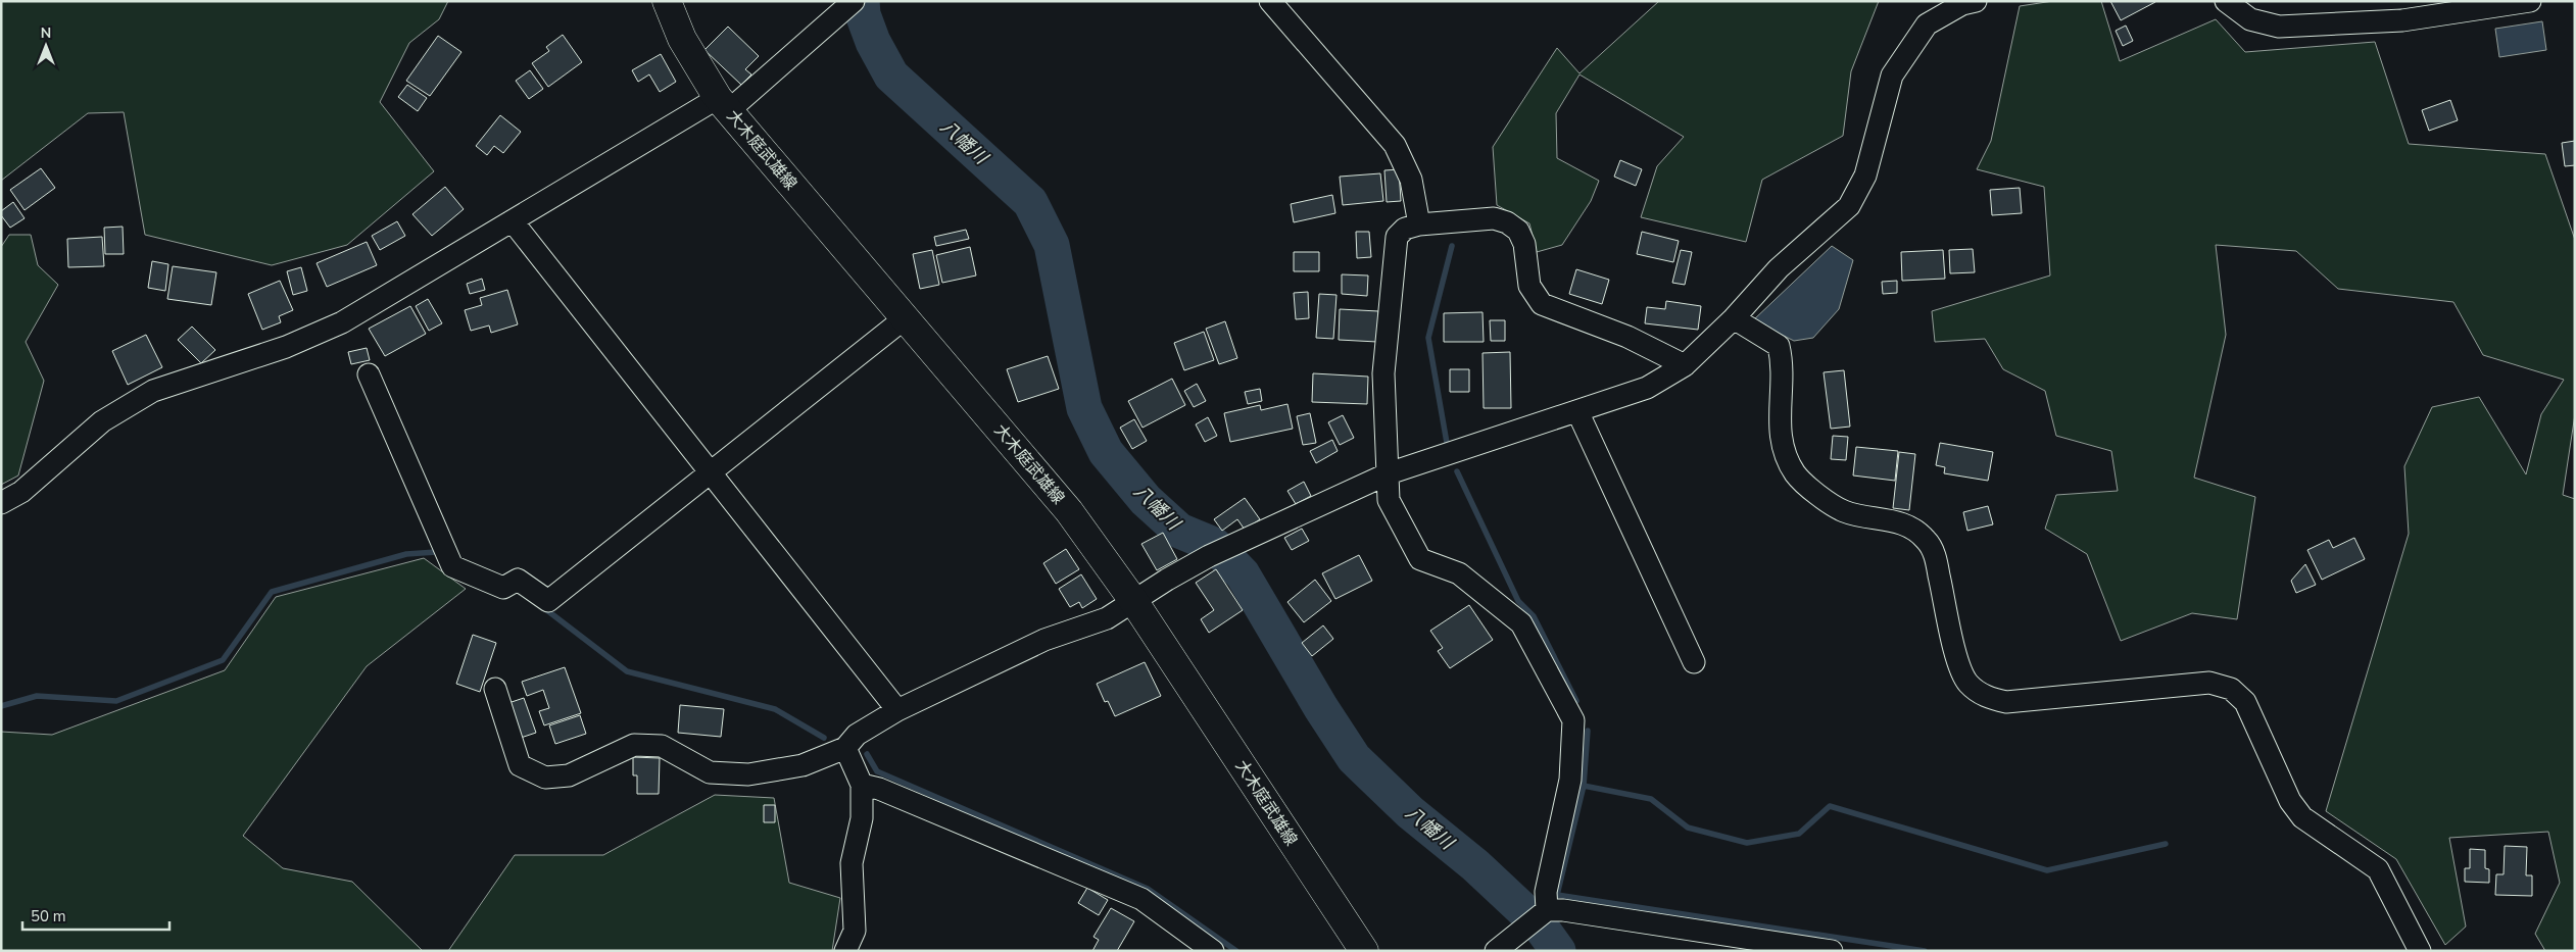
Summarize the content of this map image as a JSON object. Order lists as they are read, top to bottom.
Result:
{
  "streets": {
    "main road": ["大木庭武雄線"]
  },
  "water": ["八幡川"],
  "scale_bar": "50 m",
  "north": "top"
}
